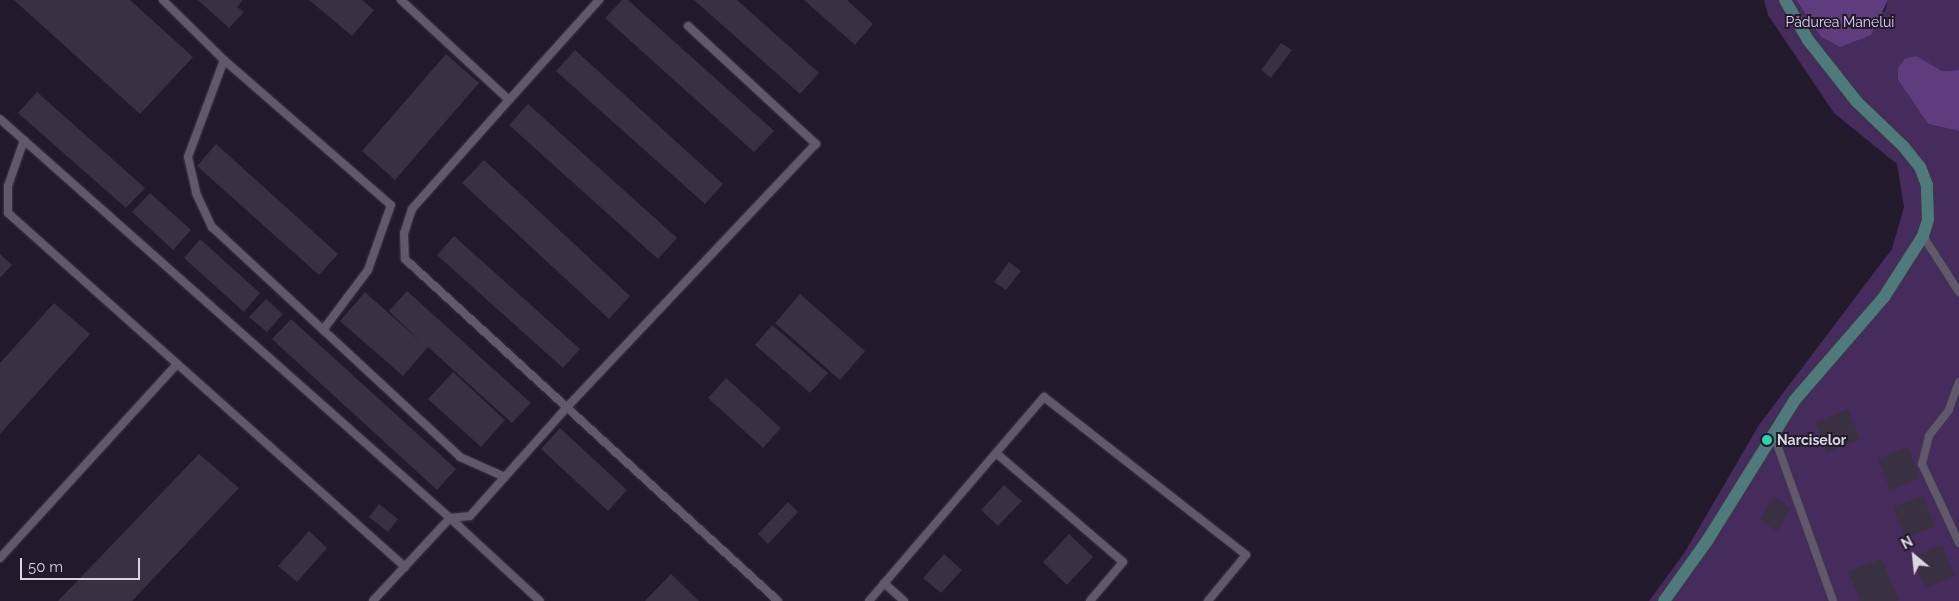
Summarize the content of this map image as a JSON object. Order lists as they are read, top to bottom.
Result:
{
  "parks": ["Pădurea Manelui"],
  "places": ["Narciselor"],
  "scale_bar": "50 m",
  "north": "top left"
}
